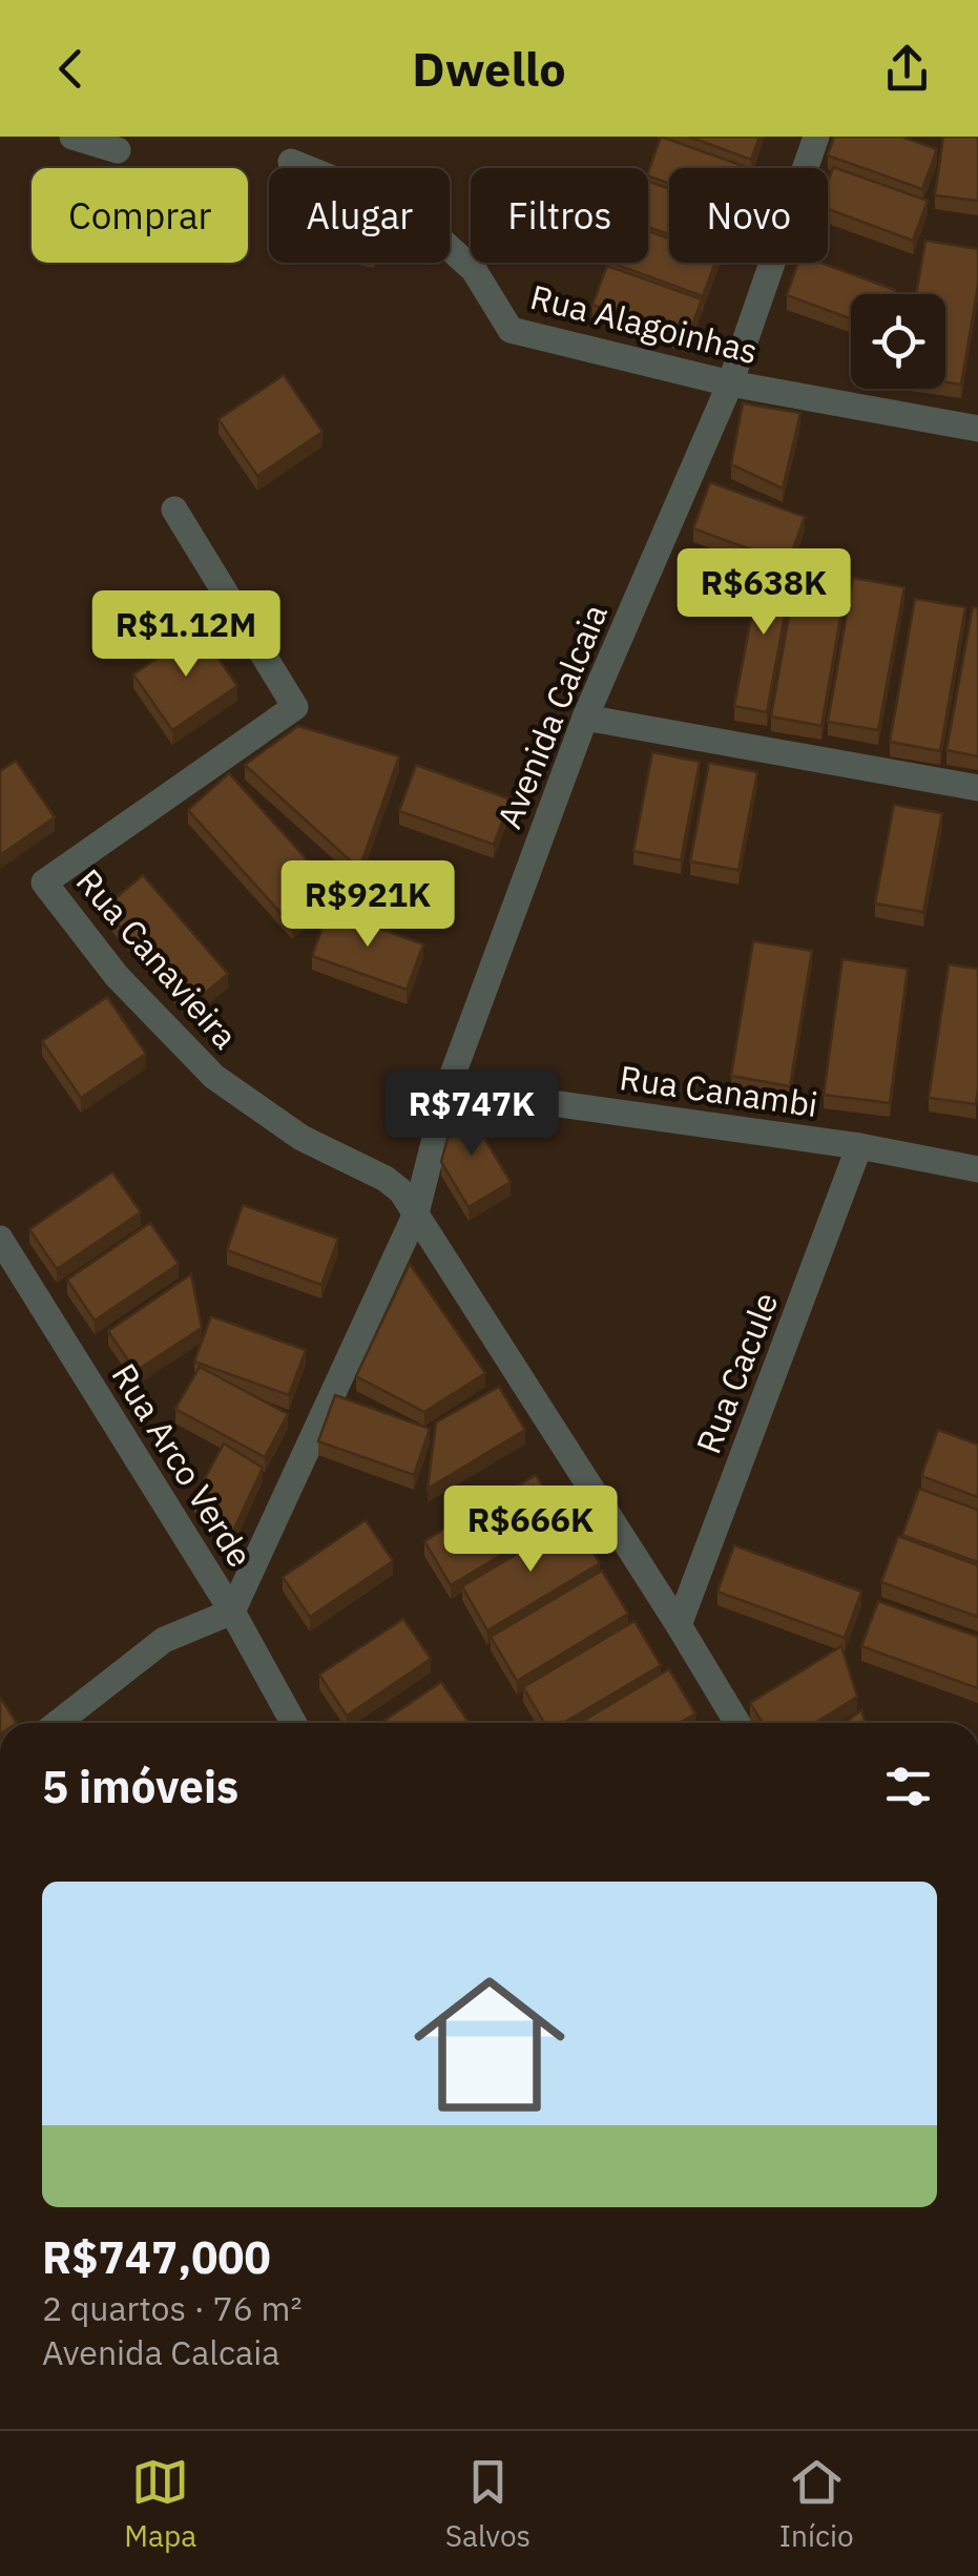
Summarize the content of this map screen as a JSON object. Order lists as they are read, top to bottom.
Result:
{
  "streets": {
    "street": [
      "Rua Alagoinhas",
      "Avenida Calcaia",
      "Rua Canavieira",
      "Rua Canambi",
      "Rua Cacule",
      "Rua Arco Verde"
    ]
  },
  "crossings": [
    ["Rua Alagoinhas", "Avenida Calcaia"],
    ["Avenida Calcaia", "Rua Canavieira"],
    ["Avenida Calcaia", "Rua Canambi"],
    ["Avenida Calcaia", "Rua Arco Verde"],
    ["Rua Canavieira", "Rua Cacule"],
    ["Rua Canambi", "Rua Cacule"]
  ],
  "page": {
    "header": "Dwello",
    "chip": [
      "Comprar",
      "Alugar",
      "Filtros",
      "Novo"
    ],
    "price": [
      "R$638K",
      "R$1.12M",
      "R$921K",
      "R$747K",
      "R$666K"
    ],
    "heading": "5 imóveis",
    "list": [
      {
        "name": "R$747,000",
        "note": "2 quartos · 76 m² · Avenida Calcaia"
      }
    ],
    "tabs": ["Mapa", "Salvos", "Início"]
  }
}
